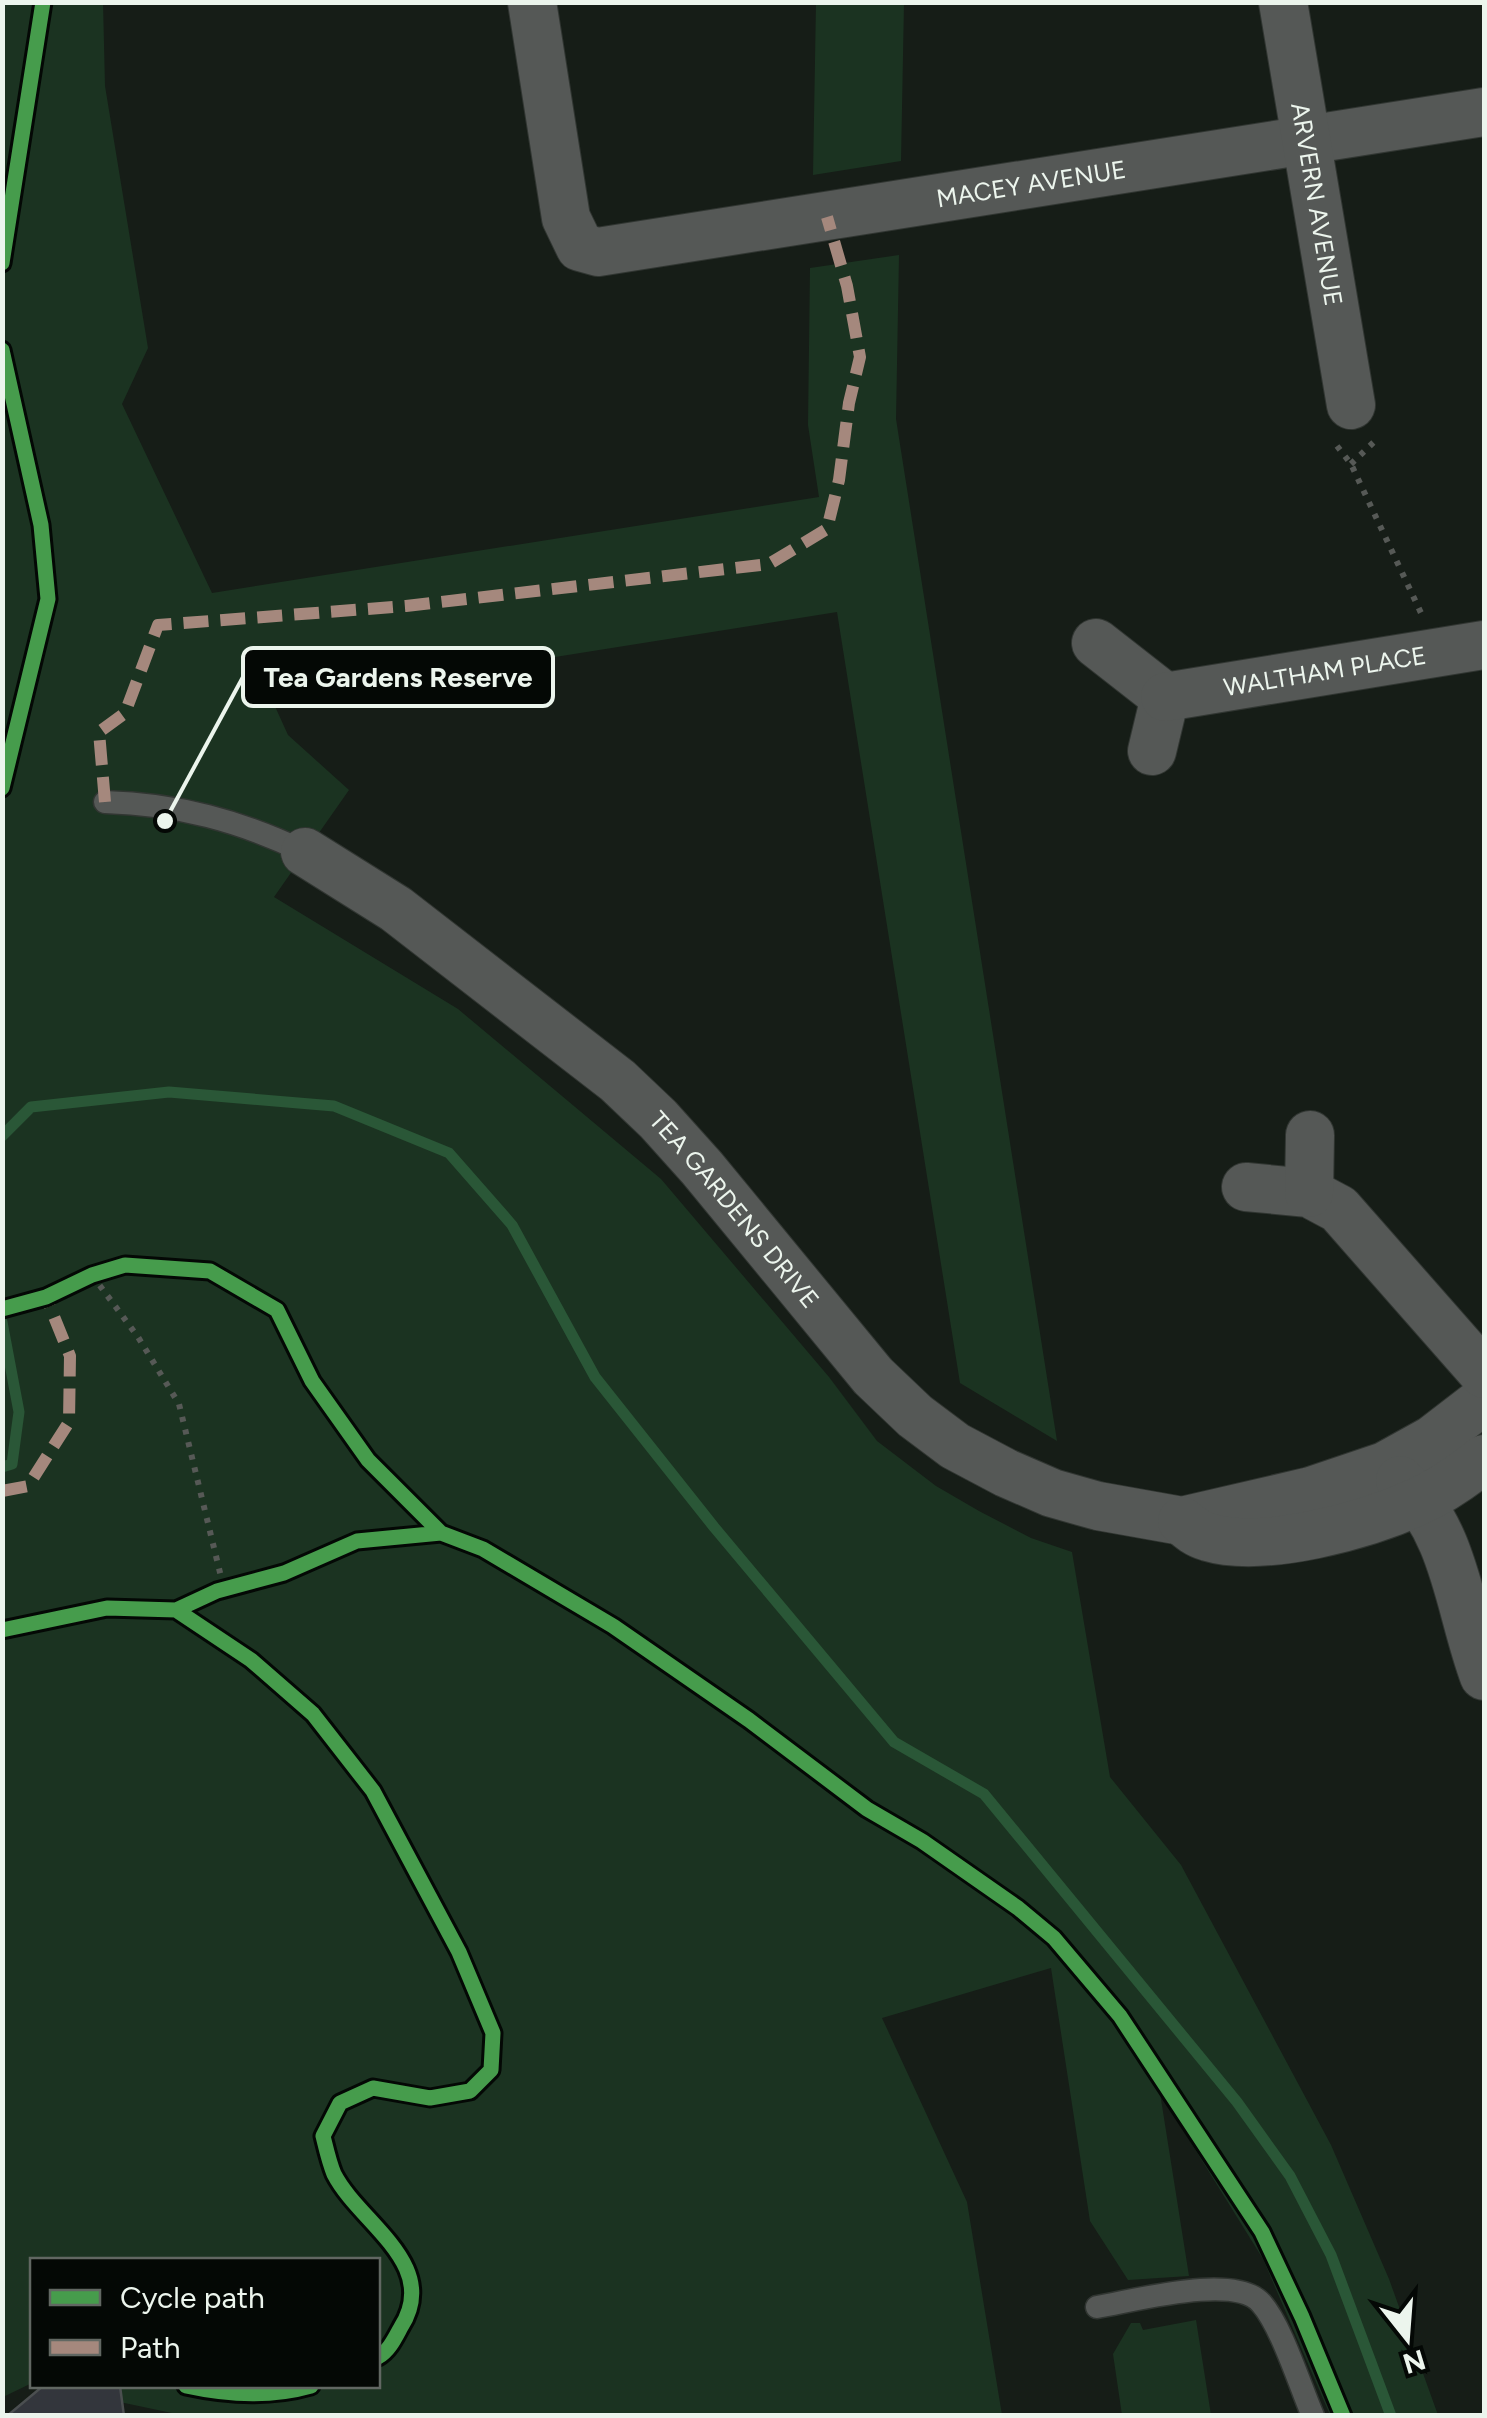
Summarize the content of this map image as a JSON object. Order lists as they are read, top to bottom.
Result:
{
  "streets": {
    "street": [
      "MACEY AVENUE",
      "ARVERN AVENUE",
      "WALTHAM PLACE",
      "TEA GARDENS DRIVE"
    ]
  },
  "crossings": [
    ["MACEY AVENUE", "ARVERN AVENUE"]
  ],
  "places": ["Tea Gardens Reserve"],
  "legend": ["Cycle path", "Path"],
  "north": "bottom"
}
